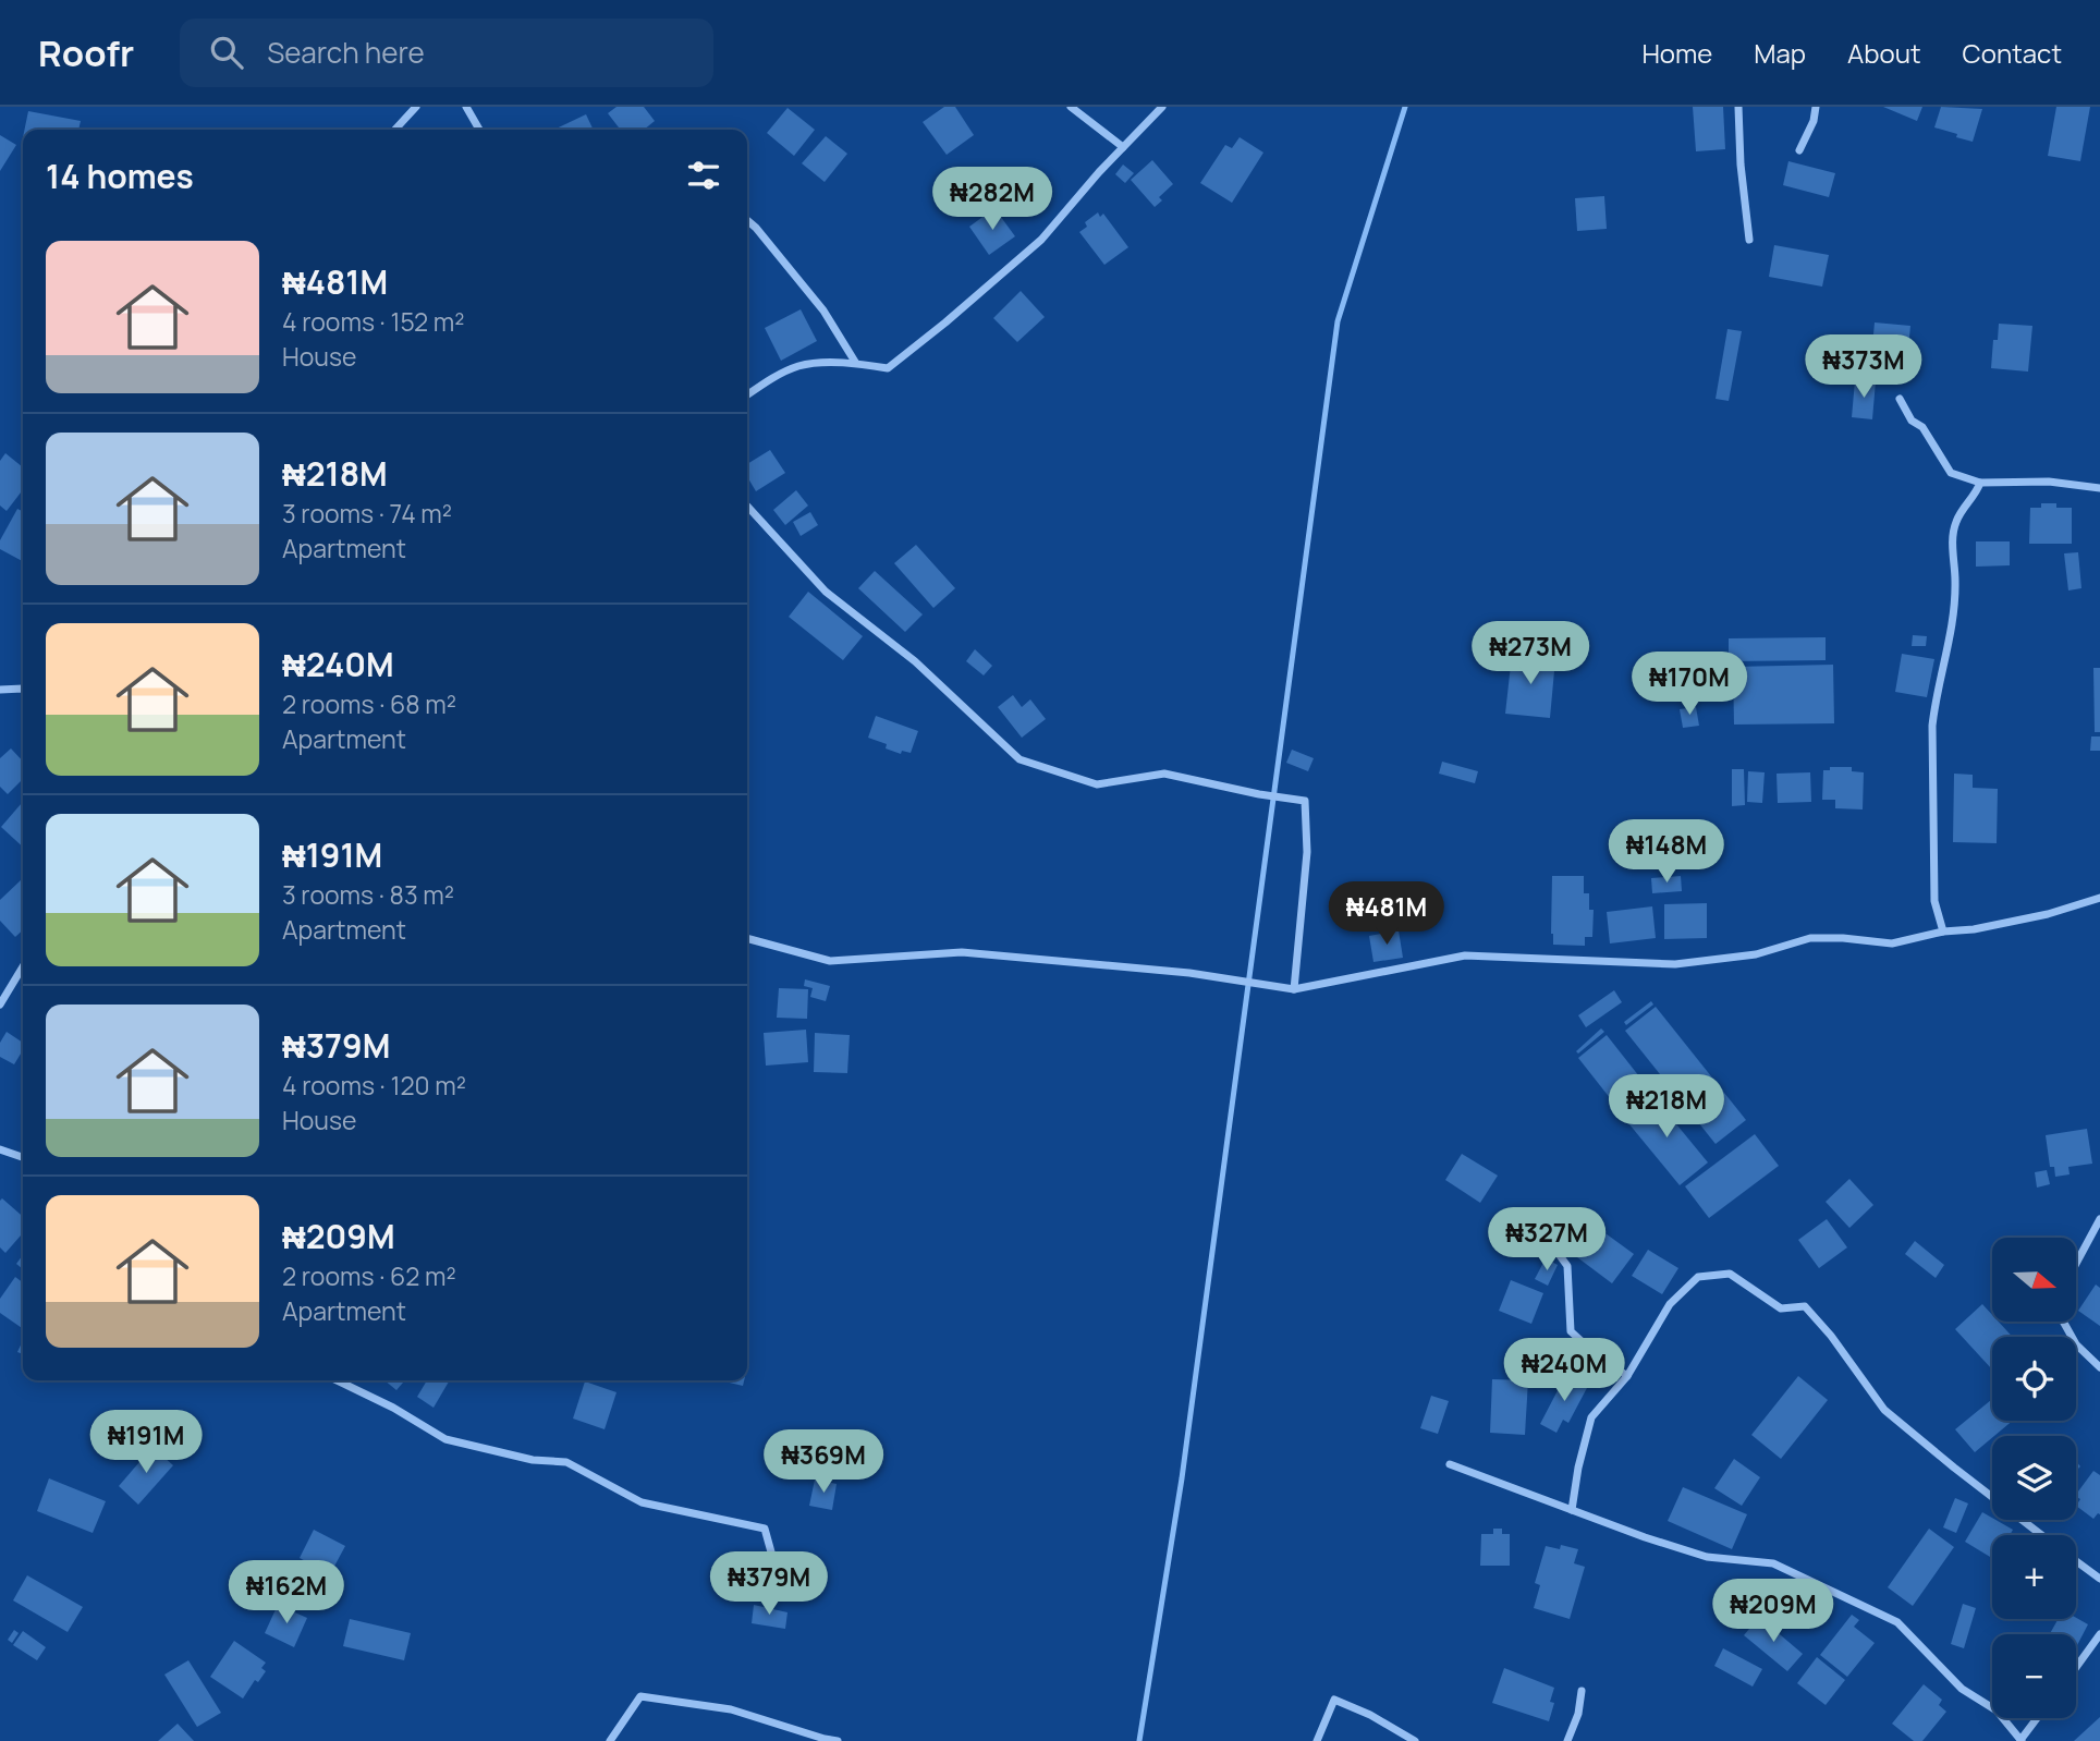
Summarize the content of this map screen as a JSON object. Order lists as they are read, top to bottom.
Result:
{
  "north": "right",
  "page": {
    "header": "Roofr",
    "search": "Search here",
    "nav": [
      "Home",
      "Map",
      "About",
      "Contact"
    ],
    "heading": "14 homes",
    "price": [
      "₦282M",
      "₦373M",
      "₦273M",
      "₦170M",
      "₦148M",
      "₦481M",
      "₦218M",
      "₦327M",
      "₦240M",
      "₦191M",
      "₦369M",
      "₦379M",
      "₦162M",
      "₦209M"
    ],
    "list": [
      {
        "name": "₦481M",
        "note": "4 rooms · 152 m² · House"
      },
      {
        "name": "₦218M",
        "note": "3 rooms · 74 m² · Apartment"
      },
      {
        "name": "₦240M",
        "note": "2 rooms · 68 m² · Apartment"
      },
      {
        "name": "₦191M",
        "note": "3 rooms · 83 m² · Apartment"
      },
      {
        "name": "₦379M",
        "note": "4 rooms · 120 m² · House"
      },
      {
        "name": "₦209M",
        "note": "2 rooms · 62 m² · Apartment"
      }
    ],
    "map_buttons": ["+", "−"]
  }
}
